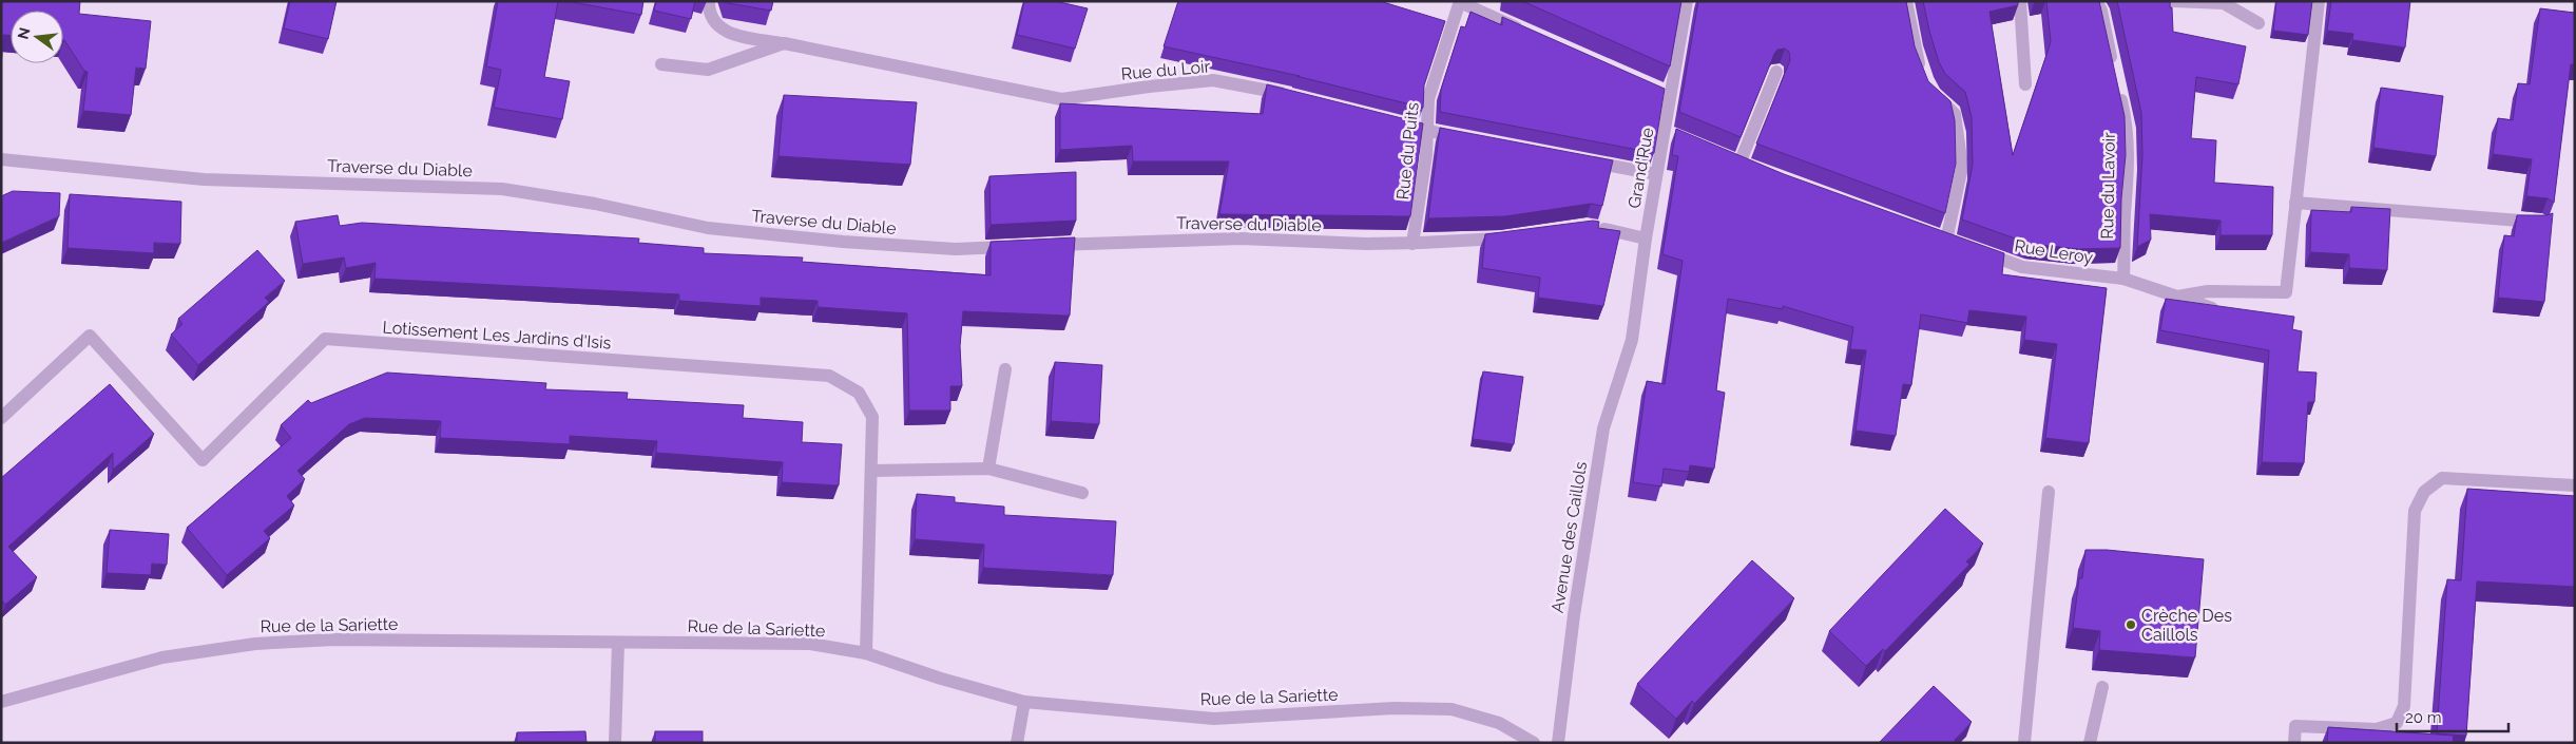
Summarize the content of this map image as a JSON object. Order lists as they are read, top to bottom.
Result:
{
  "streets": {
    "street": [
      "Rue du Loir",
      "Rue du Puits",
      "Traverse du Diable",
      "Grand'Rue",
      "Rue du Lavoir",
      "Rue Leroy",
      "Lotissement Les Jardins d'Isis",
      "Avenue des Caillols",
      "Rue de la Sariette"
    ]
  },
  "crossings": [
    ["Rue du Puits", "Traverse du Diable"],
    ["Grand'Rue", "Avenue des Caillols"],
    ["Rue du Lavoir", "Rue Leroy"],
    ["Lotissement Les Jardins d'Isis", "Rue de la Sariette"]
  ],
  "places": ["Crèche Des Caillols"],
  "scale_bar": "20 m",
  "north": "left"
}
